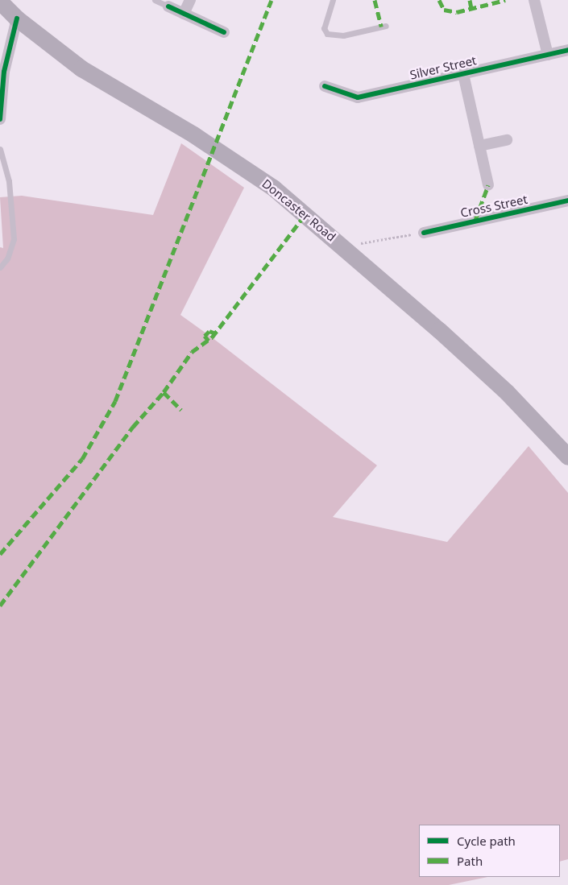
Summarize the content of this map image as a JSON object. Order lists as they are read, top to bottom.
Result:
{
  "streets": {
    "main road": ["Doncaster Road"],
    "street": ["Silver Street", "Cross Street"]
  },
  "legend": ["Cycle path", "Path"]
}
